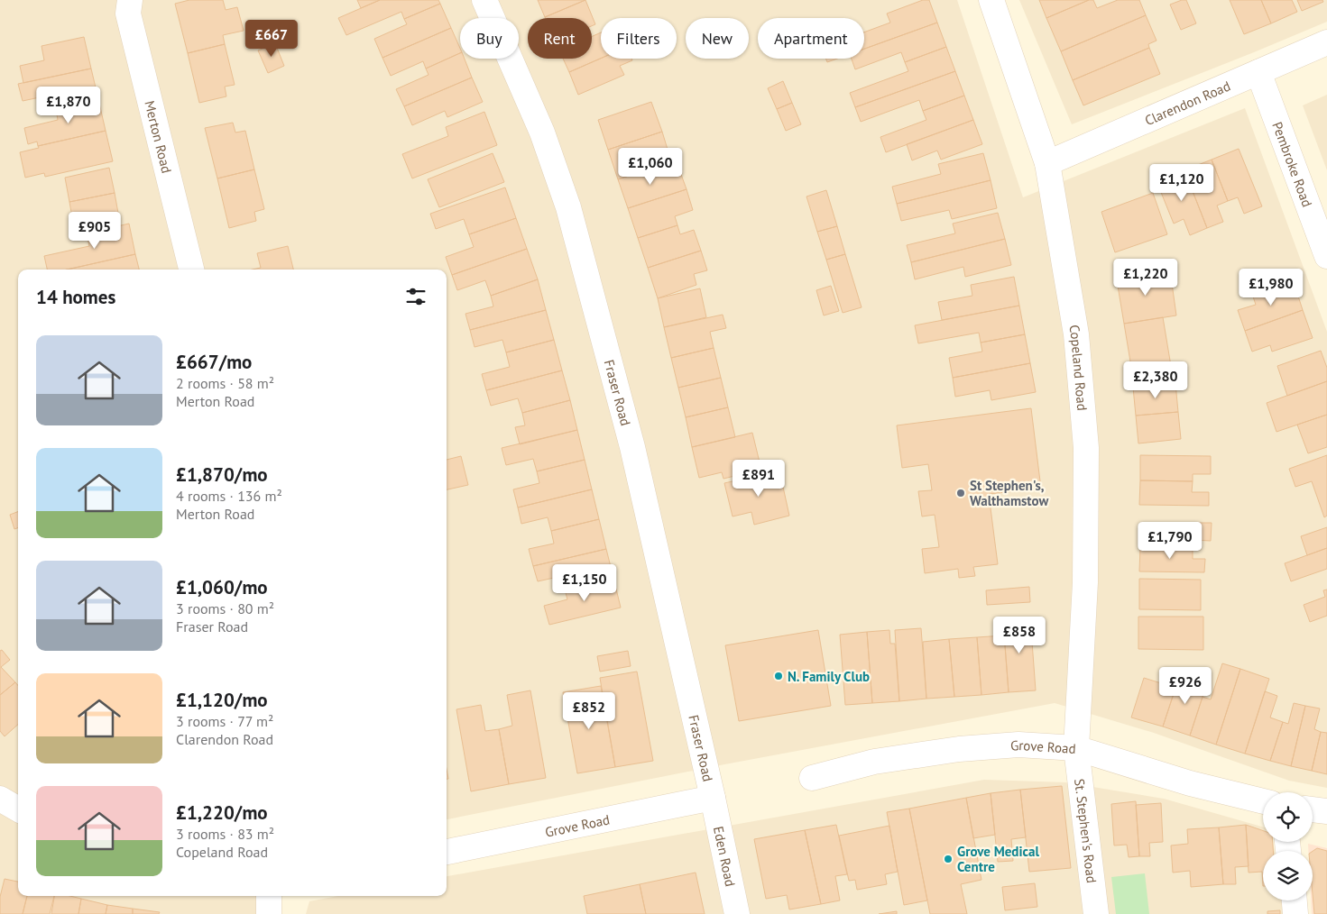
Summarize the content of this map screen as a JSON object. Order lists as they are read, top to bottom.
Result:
{
  "streets": {
    "street": [
      "Clarendon Road",
      "Merton Road",
      "Pembroke Road",
      "Copeland Road",
      "Fraser Road",
      "Grove Road",
      "St. Stephen's Road",
      "Eden Road"
    ]
  },
  "crossings": [
    ["Clarendon Road", "Pembroke Road"],
    ["Clarendon Road", "Copeland Road"],
    ["Copeland Road", "Grove Road"],
    ["Copeland Road", "St. Stephen's Road"],
    ["Fraser Road", "Grove Road"],
    ["Fraser Road", "Eden Road"],
    ["Grove Road", "St. Stephen's Road"],
    ["Grove Road", "Eden Road"]
  ],
  "places": ["St Stephen's, Walthamstow", "N. Family Club", "Grove Medical Centre"],
  "page": {
    "chip": [
      "Buy",
      "Rent",
      "Filters",
      "New",
      "Apartment"
    ],
    "price": [
      "£667",
      "£1,870",
      "£1,060",
      "£1,120",
      "£905",
      "£1,220",
      "£1,980",
      "£2,380",
      "£891",
      "£1,790",
      "£1,150",
      "£858",
      "£926",
      "£852"
    ],
    "heading": "14 homes",
    "list": [
      {
        "name": "£667/mo",
        "note": "2 rooms · 58 m² · Merton Road"
      },
      {
        "name": "£1,870/mo",
        "note": "4 rooms · 136 m² · Merton Road"
      },
      {
        "name": "£1,060/mo",
        "note": "3 rooms · 80 m² · Fraser Road"
      },
      {
        "name": "£1,120/mo",
        "note": "3 rooms · 77 m² · Clarendon Road"
      },
      {
        "name": "£1,220/mo",
        "note": "3 rooms · 83 m² · Copeland Road"
      }
    ]
  }
}
